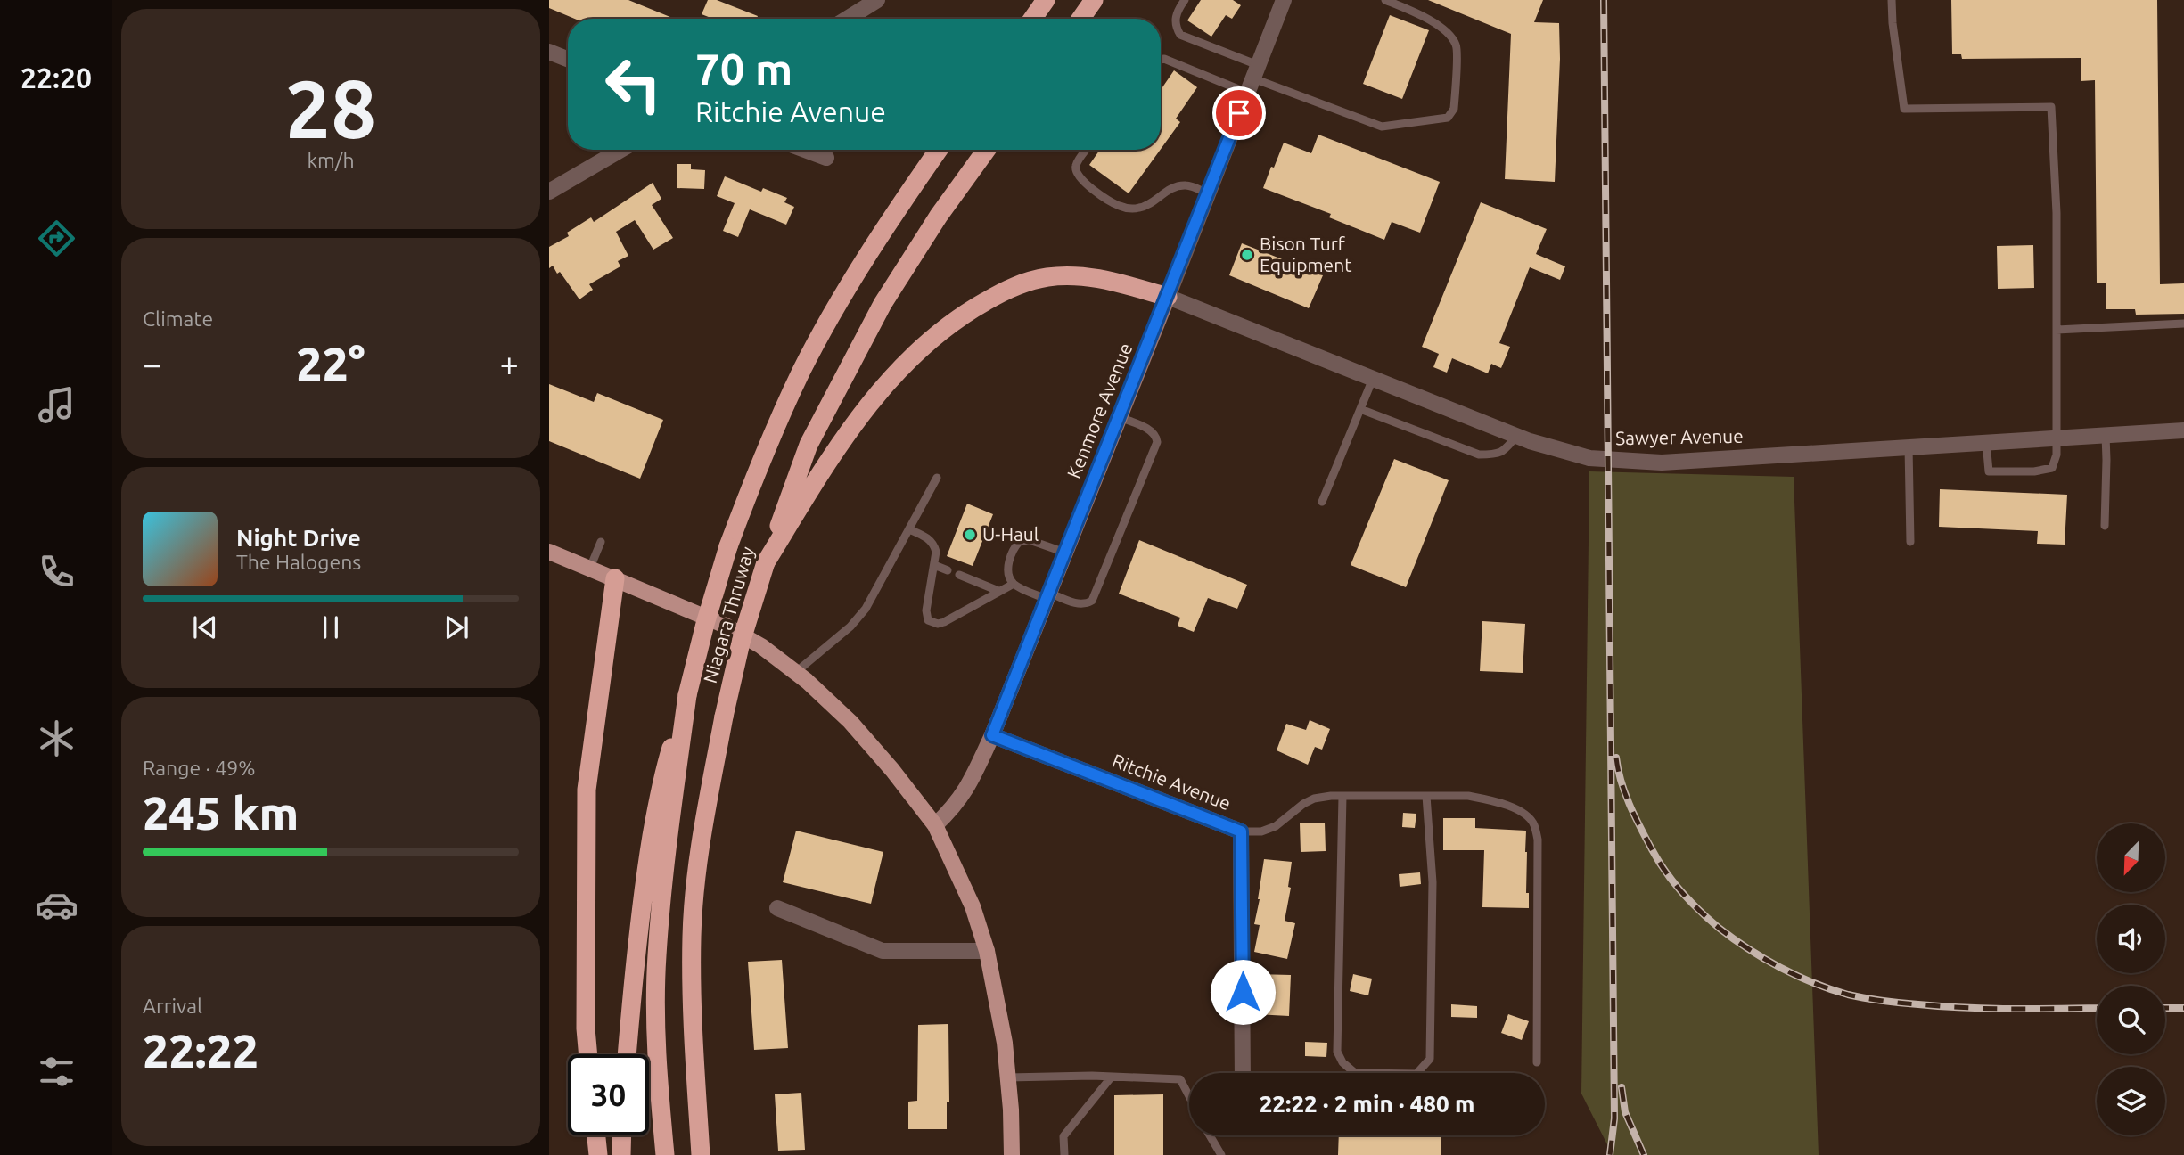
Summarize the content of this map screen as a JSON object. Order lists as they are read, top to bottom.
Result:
{
  "streets": {
    "highway": ["Niagara Thruway"],
    "main road": ["Kenmore Avenue"],
    "street": ["Sawyer Avenue", "Ritchie Avenue"]
  },
  "crossings": [
    ["Kenmore Avenue", "Sawyer Avenue"],
    ["Kenmore Avenue", "Ritchie Avenue"]
  ],
  "places": ["Bison Turf Equipment", "U-Haul"],
  "north": "bottom left",
  "page": {
    "tabs": "22:20",
    "tile": [
      ["28", "km/h"],
      "Climate",
      ["Range · 49%", "245 km"],
      ["Arrival", "22:22"]
    ],
    "turn": ["70 m", "Ritchie Avenue"],
    "heat": ["−", "22°", "+"],
    "song": ["Night Drive", "The Halogens"],
    "limit": "30",
    "trip": "22:22 · 2 min · 480 m"
  }
}
